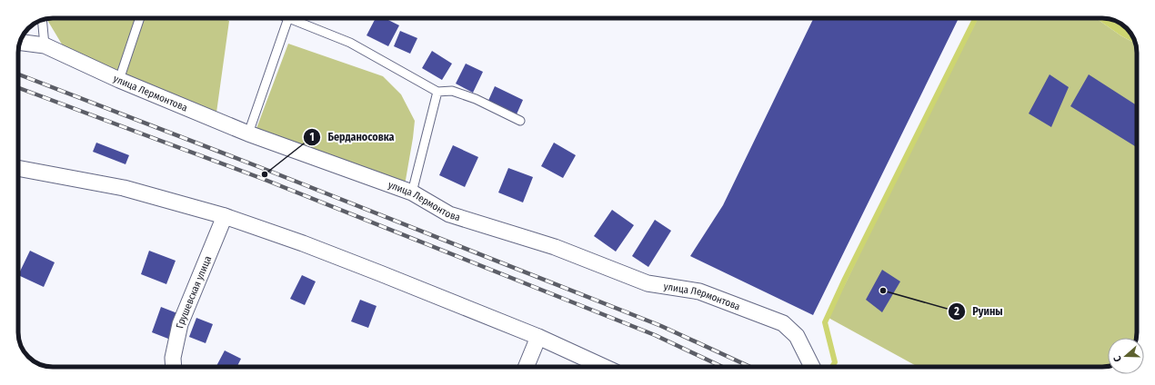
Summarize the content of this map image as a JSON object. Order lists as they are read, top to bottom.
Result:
{
  "streets": {
    "street": ["улица Лермонтова", "Грушевская улица"]
  },
  "places": ["Берданосовка", "Руины"],
  "north": "left"
}
